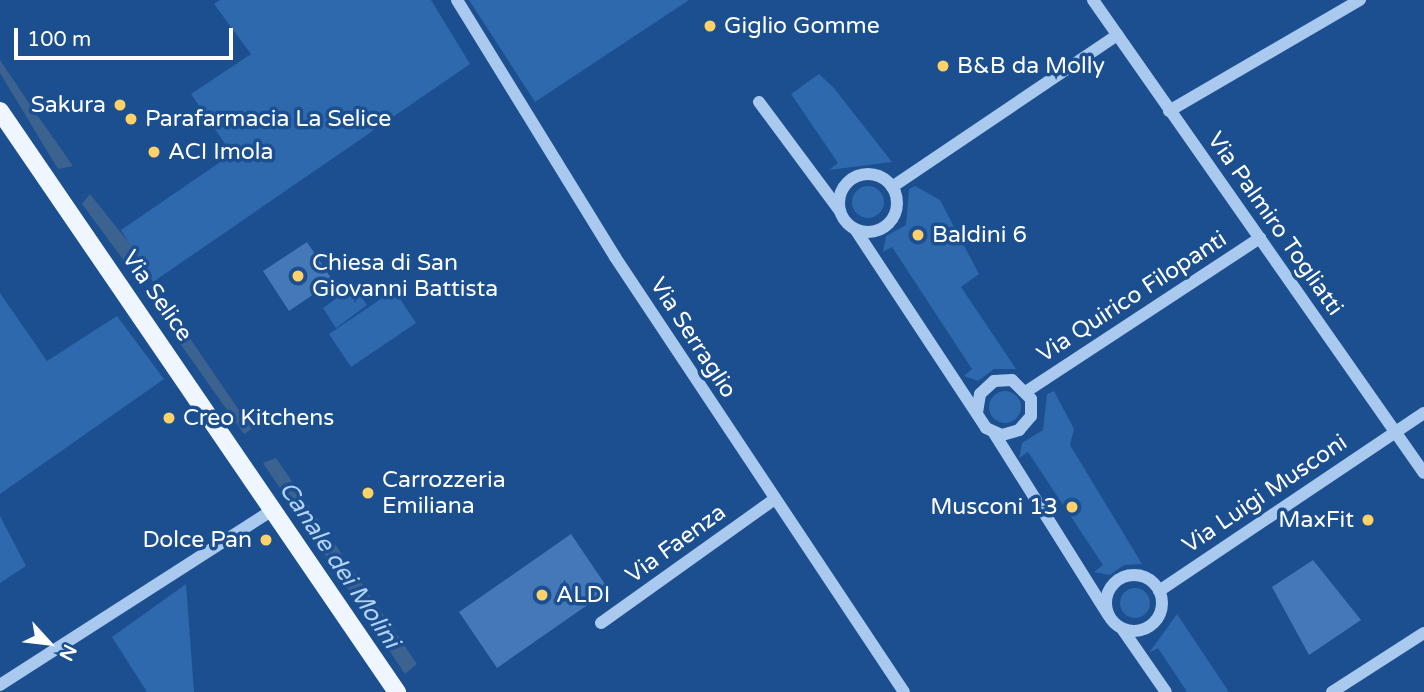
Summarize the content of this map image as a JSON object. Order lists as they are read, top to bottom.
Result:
{
  "streets": {
    "main road": ["Via Selice"],
    "street": [
      "Via Palmiro Togliatti",
      "Via Quirico Filopanti",
      "Via Serraglio",
      "Via Luigi Musconi",
      "Via Faenza"
    ]
  },
  "crossings": [
    ["Via Palmiro Togliatti", "Via Quirico Filopanti"],
    ["Via Palmiro Togliatti", "Via Luigi Musconi"],
    ["Via Serraglio", "Via Faenza"]
  ],
  "water": ["Canale dei Molini"],
  "places": [
    "Giglio Gomme",
    "B&B da Molly",
    "Sakura",
    "Parafarmacia La Selice",
    "ACI Imola",
    "Baldini 6",
    "Chiesa di San Giovanni Battista",
    "Creo Kitchens",
    "Carrozzeria Emiliana",
    "Musconi 13",
    "MaxFit",
    "Dolce Pan",
    "ALDI"
  ],
  "scale_bar": "100 m",
  "north": "bottom right"
}
